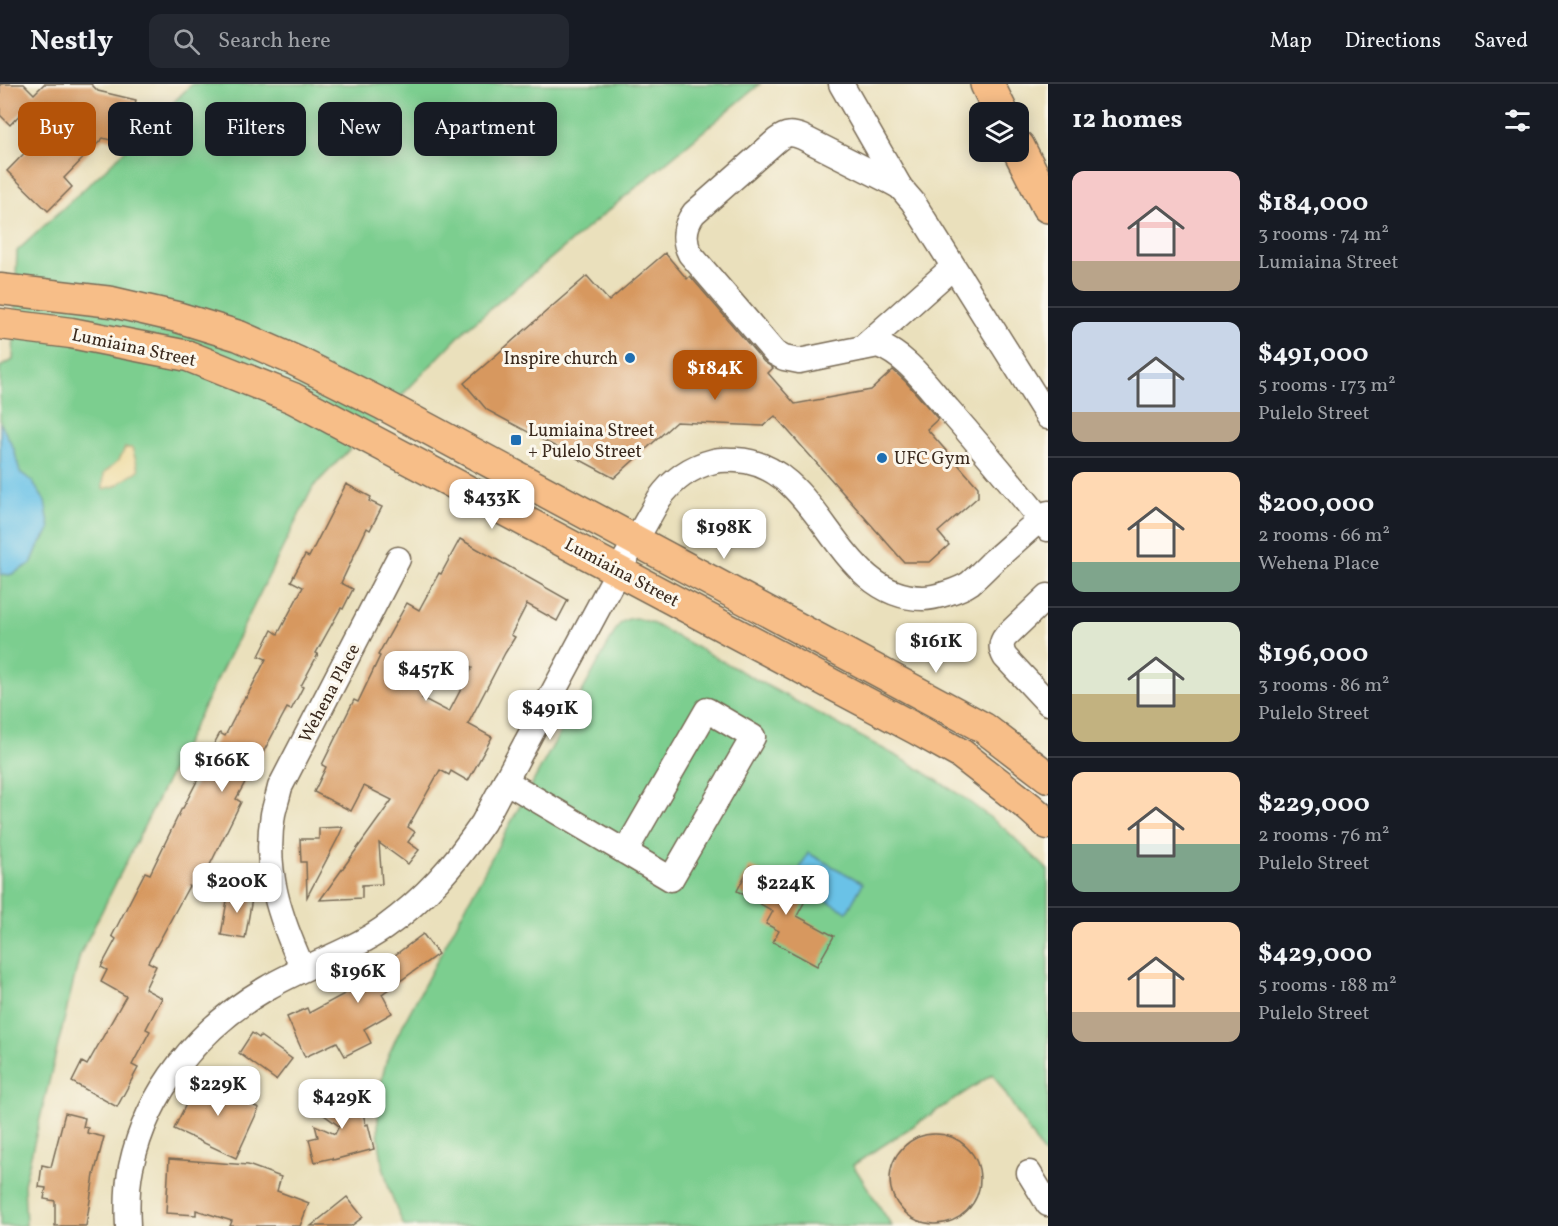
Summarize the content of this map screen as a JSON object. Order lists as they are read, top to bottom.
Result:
{
  "streets": {
    "main road": ["Lumiaina Street"],
    "street": ["Wehena Place"]
  },
  "places": {
    "other": ["Inspire church", "UFC Gym"],
    "transit": ["Lumiaina Street + Pulelo Street"]
  },
  "page": {
    "header": "Nestly",
    "search": "Search here",
    "nav": ["Map", "Directions", "Saved"],
    "heading": "12 homes",
    "chip": [
      "Buy",
      "Rent",
      "Filters",
      "New",
      "Apartment"
    ],
    "list": [
      {
        "name": "$184,000",
        "note": "3 rooms · 74 m² · Lumiaina Street"
      },
      {
        "name": "$491,000",
        "note": "5 rooms · 173 m² · Pulelo Street"
      },
      {
        "name": "$200,000",
        "note": "2 rooms · 66 m² · Wehena Place"
      },
      {
        "name": "$196,000",
        "note": "3 rooms · 86 m² · Pulelo Street"
      },
      {
        "name": "$229,000",
        "note": "2 rooms · 76 m² · Pulelo Street"
      },
      {
        "name": "$429,000",
        "note": "5 rooms · 188 m² · Pulelo Street"
      }
    ],
    "price": [
      "$184K",
      "$433K",
      "$198K",
      "$161K",
      "$457K",
      "$491K",
      "$166K",
      "$200K",
      "$224K",
      "$196K",
      "$229K",
      "$429K"
    ]
  }
}
